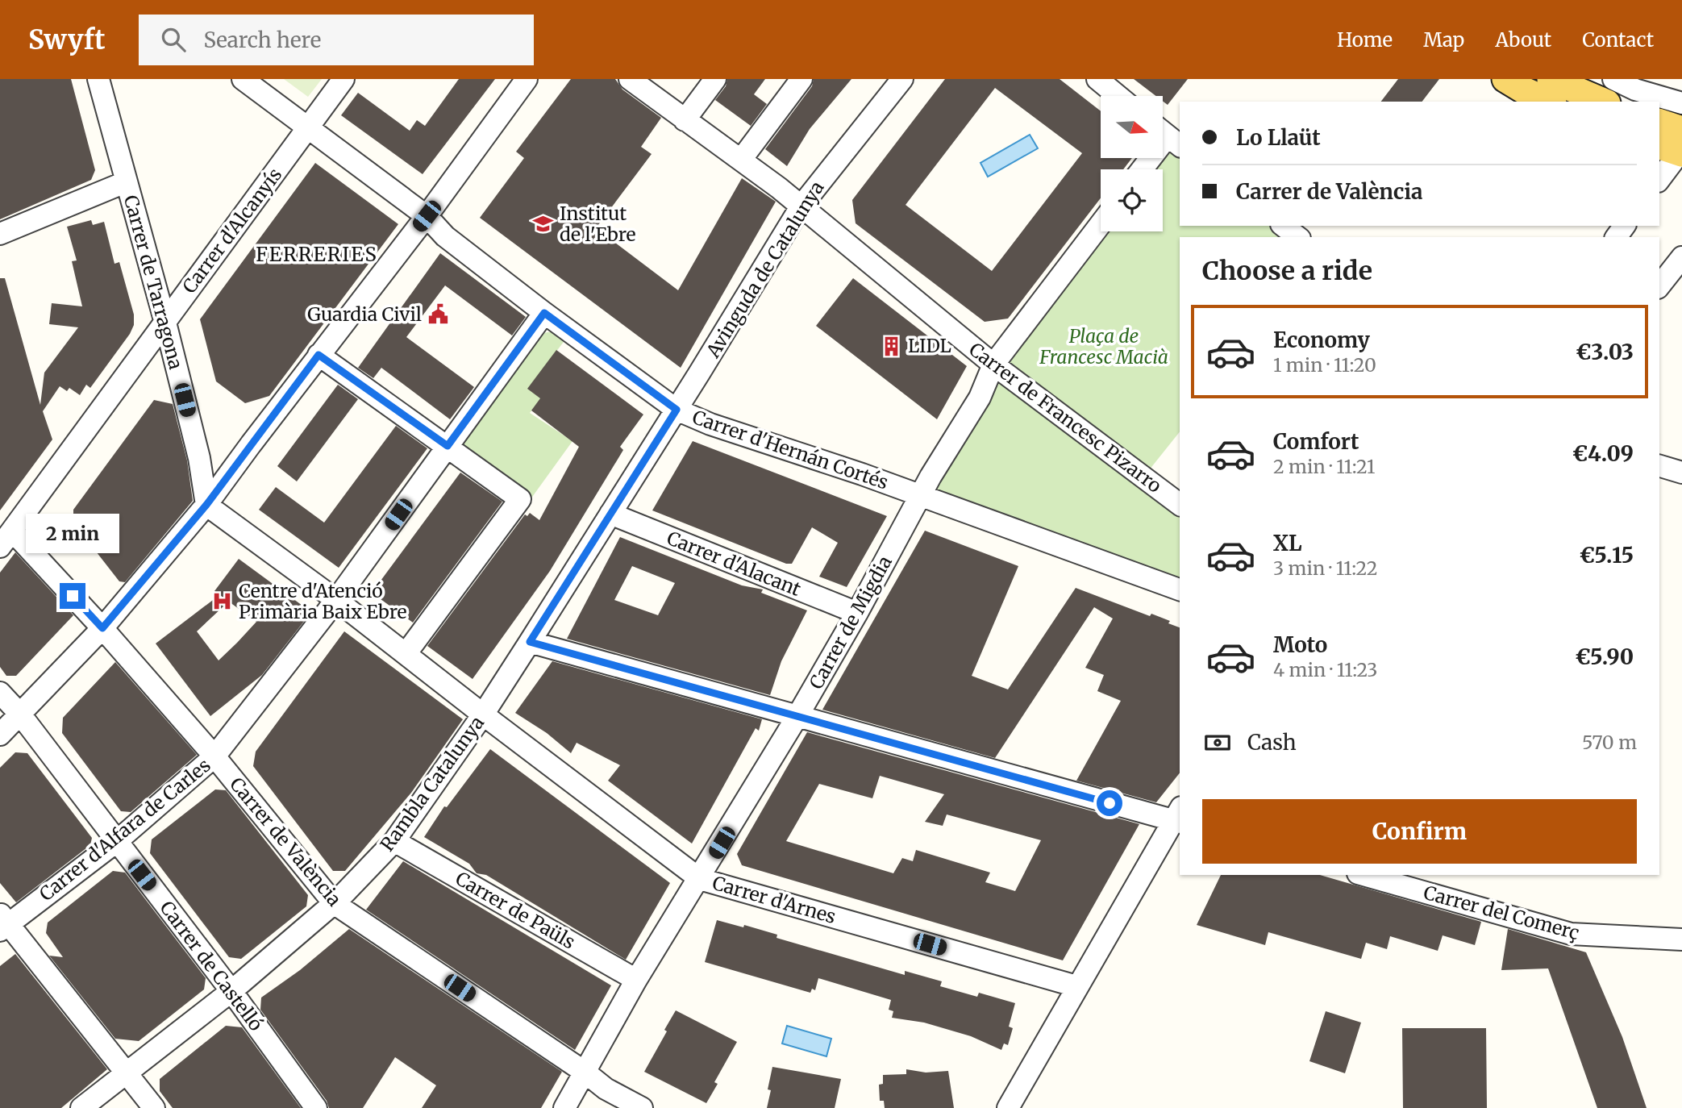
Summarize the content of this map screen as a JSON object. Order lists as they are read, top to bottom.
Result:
{
  "streets": {
    "street": [
      "Carrer d'Alcanyís",
      "Avinguda de Catalunya",
      "Carrer de Tarragona",
      "Carrer de Francesc Pizarro",
      "Carrer d'Hernán Cortés",
      "Carrer d'Alacant",
      "Carrer de Migdia",
      "Rambla Catalunya",
      "Carrer d'Alfara de Carles",
      "Carrer de València",
      "Carrer d'Arnes",
      "Carrer de Paüls",
      "Carrer del Comerç",
      "Carrer de Castelló"
    ]
  },
  "crossings": [
    ["Carrer d'Alcanyís", "Carrer de Tarragona"],
    ["Carrer d'Alcanyís", "Carrer d'Hernán Cortés"],
    ["Carrer d'Alcanyís", "Carrer de València"],
    ["Avinguda de Catalunya", "Carrer de Francesc Pizarro"],
    ["Avinguda de Catalunya", "Carrer d'Hernán Cortés"],
    ["Avinguda de Catalunya", "Rambla Catalunya"],
    ["Carrer de Francesc Pizarro", "Carrer de Migdia"],
    ["Carrer d'Hernán Cortés", "Carrer de Migdia"],
    ["Carrer d'Hernán Cortés", "Rambla Catalunya"],
    ["Carrer d'Hernán Cortés", "Carrer d'Alfara de Carles"],
    ["Carrer d'Alacant", "Carrer de Migdia"],
    ["Carrer d'Alacant", "Rambla Catalunya"],
    ["Carrer de Migdia", "Carrer de València"],
    ["Carrer de Migdia", "Carrer d'Arnes"],
    ["Carrer de Migdia", "Carrer de Paüls"],
    ["Rambla Catalunya", "Carrer de València"],
    ["Rambla Catalunya", "Carrer d'Arnes"],
    ["Rambla Catalunya", "Carrer de Paüls"],
    ["Rambla Catalunya", "Carrer de Castelló"],
    ["Carrer d'Alfara de Carles", "Carrer de València"],
    ["Carrer d'Alfara de Carles", "Carrer de Castelló"]
  ],
  "districts": ["FERRERIES"],
  "parks": ["Plaça de Francesc Macià"],
  "places": {
    "school or university": ["Institut de l'Ebre"],
    "public building": ["Guardia Civil"],
    "building": ["LIDL"],
    "hospital": ["Centre d'Atenció Primària Baix Ebre"]
  },
  "north": "right",
  "page": {
    "header": "Swyft",
    "search": "Search here",
    "nav": [
      "Home",
      "Map",
      "About",
      "Contact"
    ],
    "banner": ["Lo Llaüt", "Carrer de València"],
    "heading": "Choose a ride",
    "list": [
      {
        "name": "Economy",
        "note": "1 min · 11:20",
        "value": "€3.03"
      },
      {
        "name": "Comfort",
        "note": "2 min · 11:21",
        "value": "€4.09"
      },
      {
        "name": "XL",
        "note": "3 min · 11:22",
        "value": "€5.15"
      },
      {
        "name": "Moto",
        "note": "4 min · 11:23",
        "value": "€5.90"
      }
    ],
    "bubble": "2 min",
    "pay": ["Cash", "570 m"],
    "buttons": "Confirm"
  }
}
